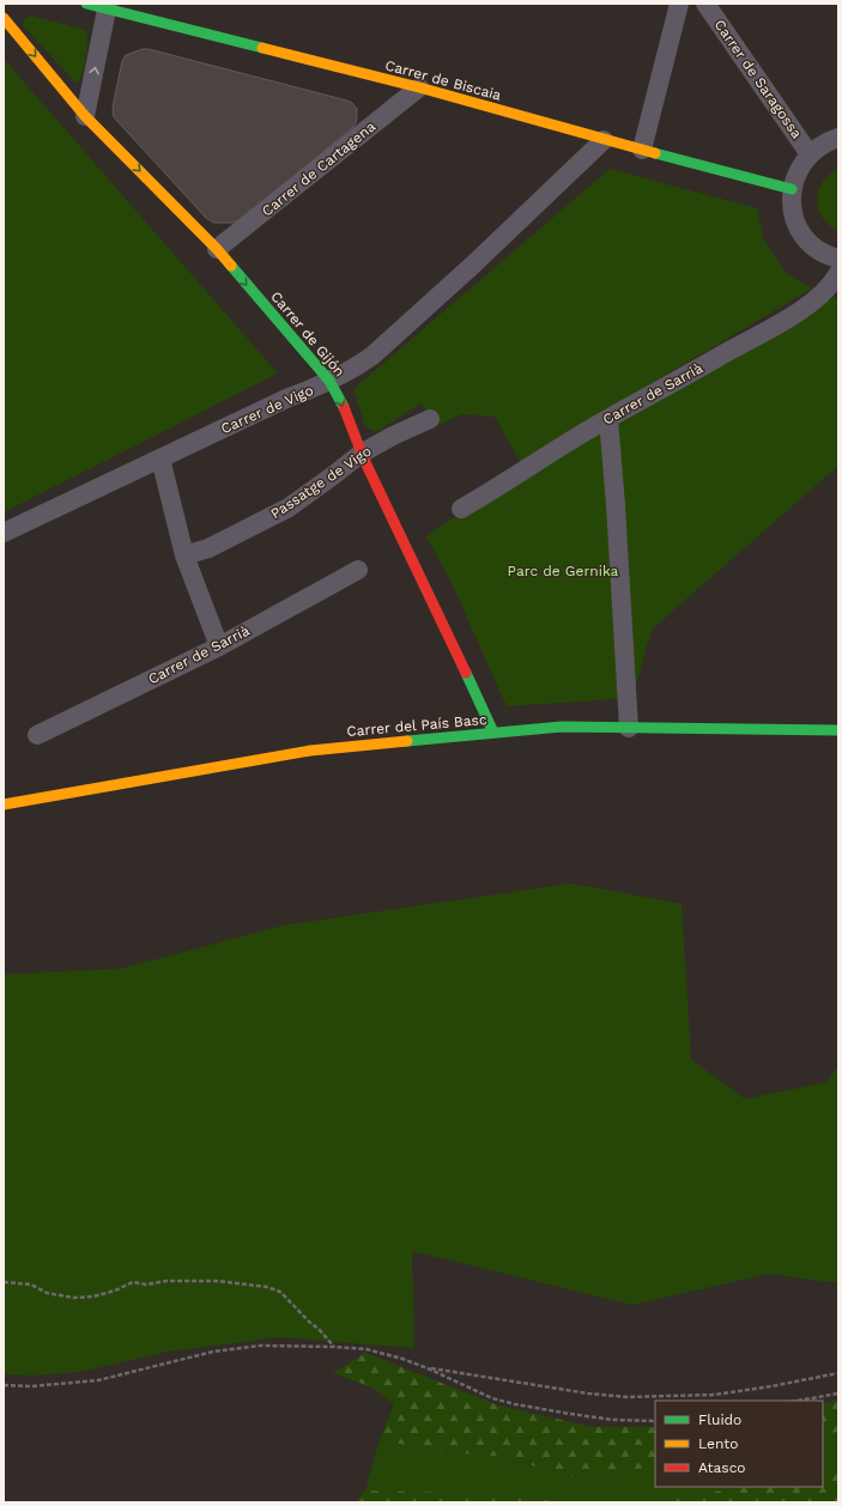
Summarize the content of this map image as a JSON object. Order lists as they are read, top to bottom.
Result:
{
  "streets": {
    "street": [
      "Carrer de Saragossa",
      "Carrer de Biscaia",
      "Carrer de Cartagena",
      "Carrer de Gijón",
      "Carrer de Sarrià",
      "Carrer de Vigo",
      "Passatge de Vigo",
      "Carrer del País Basc"
    ]
  },
  "crossings": [
    ["Carrer de Biscaia", "Carrer de Cartagena"],
    ["Carrer de Biscaia", "Carrer de Vigo"],
    ["Carrer de Cartagena", "Carrer de Gijón"],
    ["Carrer de Gijón", "Carrer de Vigo"],
    ["Carrer de Gijón", "Passatge de Vigo"],
    ["Carrer de Gijón", "Carrer del País Basc"]
  ],
  "one_way": ["Carrer de Gijón"],
  "parks": ["Parc de Gernika"],
  "legend": ["Fluido", "Lento", "Atasco"]
}
